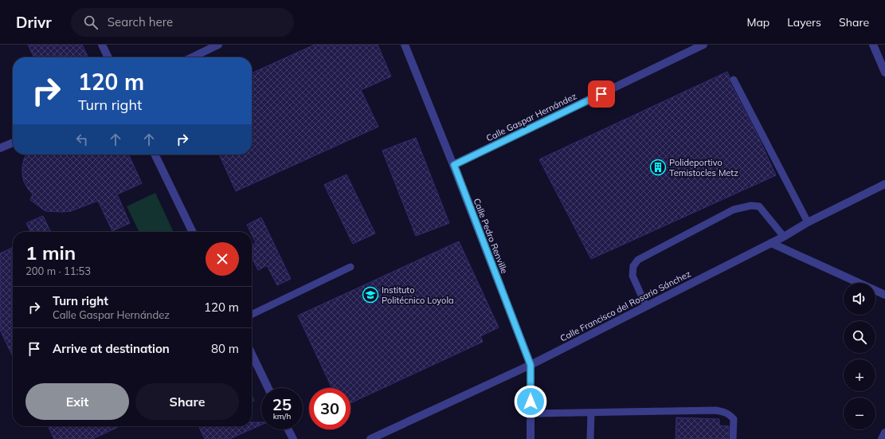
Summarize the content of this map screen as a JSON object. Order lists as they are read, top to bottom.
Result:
{
  "streets": {
    "street": ["Calle Gaspar Hernández", "Calle Pedro Renville", "Calle Francisco del Rosario Sánchez"]
  },
  "crossings": [
    ["Calle Gaspar Hernández", "Calle Pedro Renville"],
    ["Calle Pedro Renville", "Calle Francisco del Rosario Sánchez"]
  ],
  "places": {
    "building": ["Polideportivo Temistocles Metz"],
    "school or university": ["Instituto Politécnico Loyola"]
  },
  "page": {
    "header": "Drivr",
    "search": "Search here",
    "nav": ["Map", "Layers", "Share"],
    "turn": ["120 m", "Turn right"],
    "heading": ["1 min", "200 m · 11:53"],
    "map_buttons": ["+", "−"],
    "list": [
      {
        "name": "Turn right",
        "note": "Calle Gaspar Hernández",
        "value": "120 m"
      },
      {
        "name": "Arrive at destination",
        "value": "80 m"
      }
    ],
    "buttons": ["Exit", "Share"],
    "speed": "25 km/h",
    "limit": "30"
  }
}
